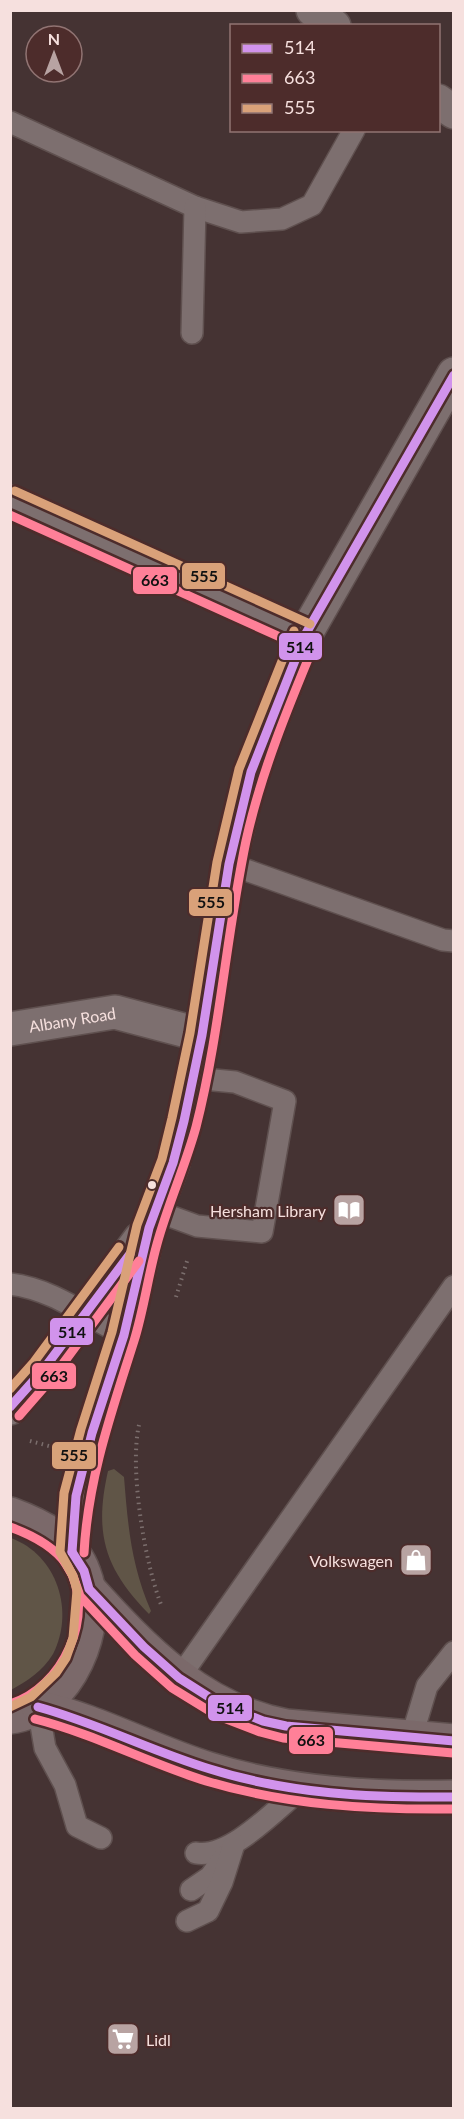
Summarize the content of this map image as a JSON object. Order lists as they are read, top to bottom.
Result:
{
  "streets": {
    "street": ["Albany Road"]
  },
  "places": {
    "library": ["Hersham Library"],
    "shop": ["Volkswagen"],
    "supermarket": ["Lidl"]
  },
  "lines": ["transit line 514", "transit line 555", "transit line 663"],
  "legend": ["514", "663", "555"],
  "north": "top"
}
